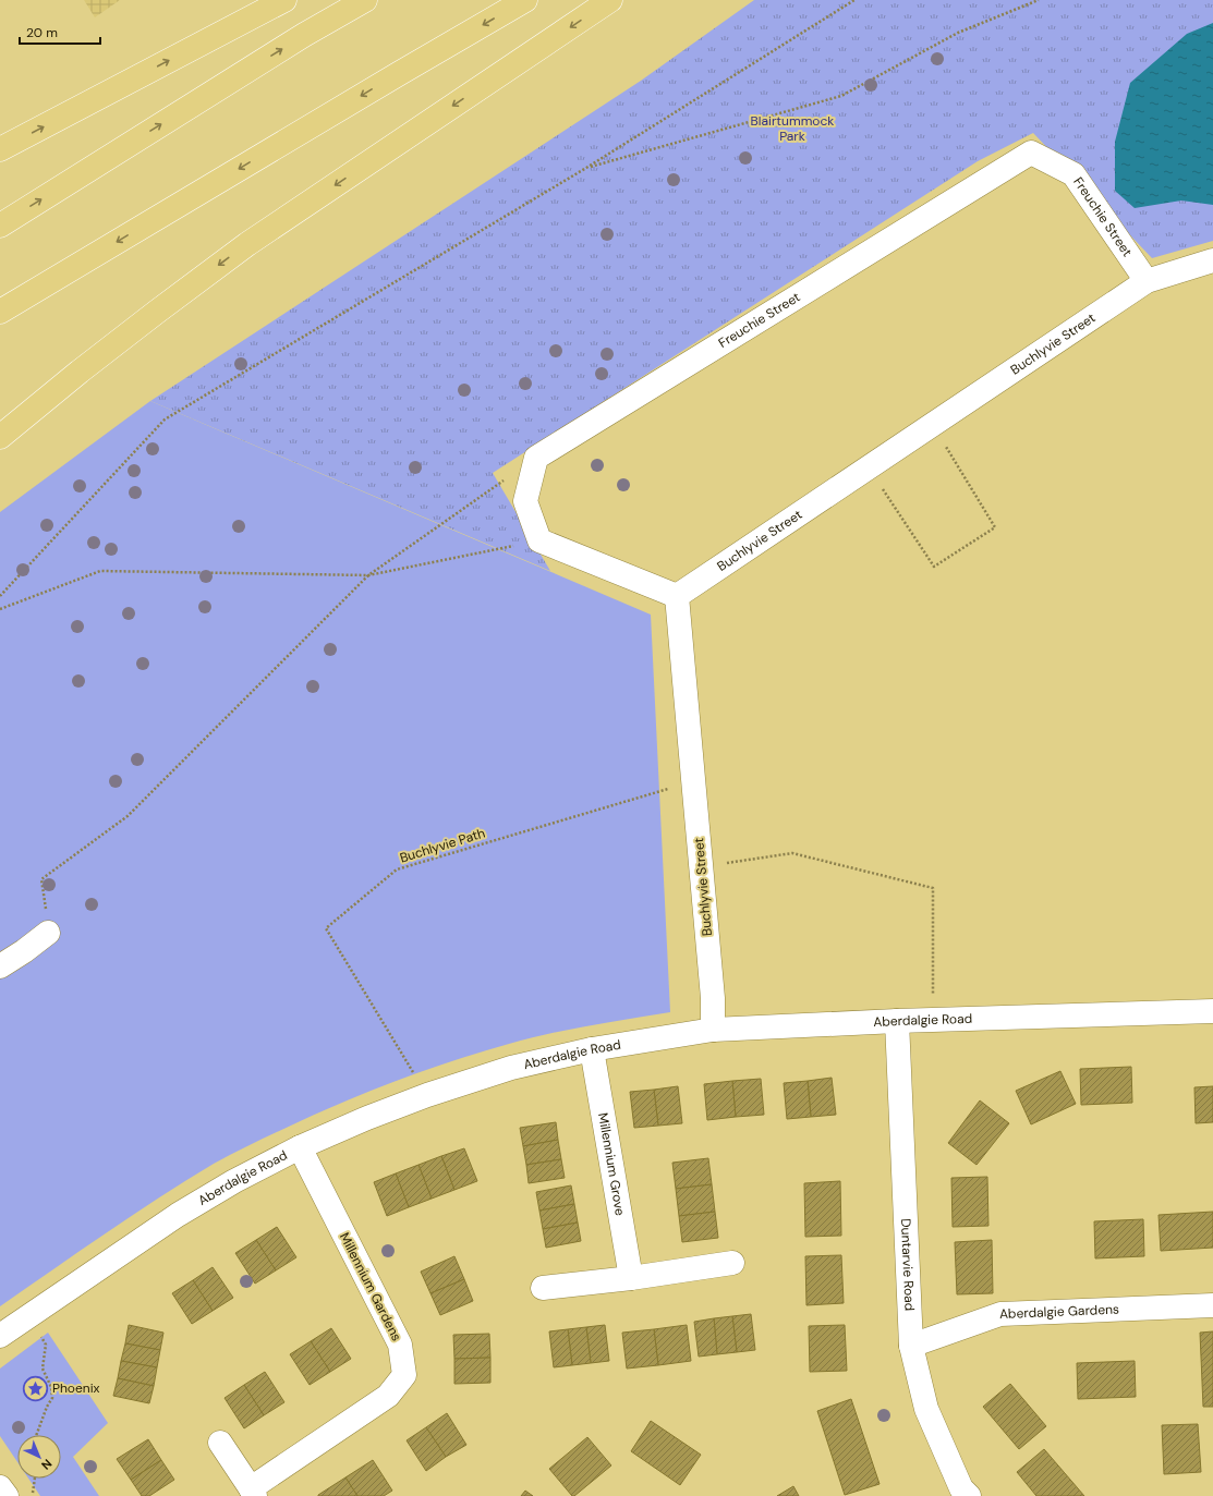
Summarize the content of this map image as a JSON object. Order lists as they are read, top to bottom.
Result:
{
  "streets": {
    "street": [
      "Freuchie Street",
      "Buchlyvie Street",
      "Aberdalgie Road",
      "Millennium Grove",
      "Duntarvie Road",
      "Millennium Gardens",
      "Aberdalgie Gardens"
    ],
    "path": ["Buchlyvie Path"]
  },
  "crossings": [
    ["Freuchie Street", "Buchlyvie Street"],
    ["Buchlyvie Street", "Buchlyvie Path"],
    ["Buchlyvie Street", "Aberdalgie Road"],
    ["Buchlyvie Path", "Aberdalgie Road"],
    ["Aberdalgie Road", "Millennium Grove"],
    ["Aberdalgie Road", "Duntarvie Road"],
    ["Aberdalgie Road", "Millennium Gardens"],
    ["Duntarvie Road", "Aberdalgie Gardens"]
  ],
  "parks": ["Blairtummock Park"],
  "places": {
    "place": ["Phoenix"]
  },
  "scale_bar": "20 m",
  "north": "bottom right"
}
